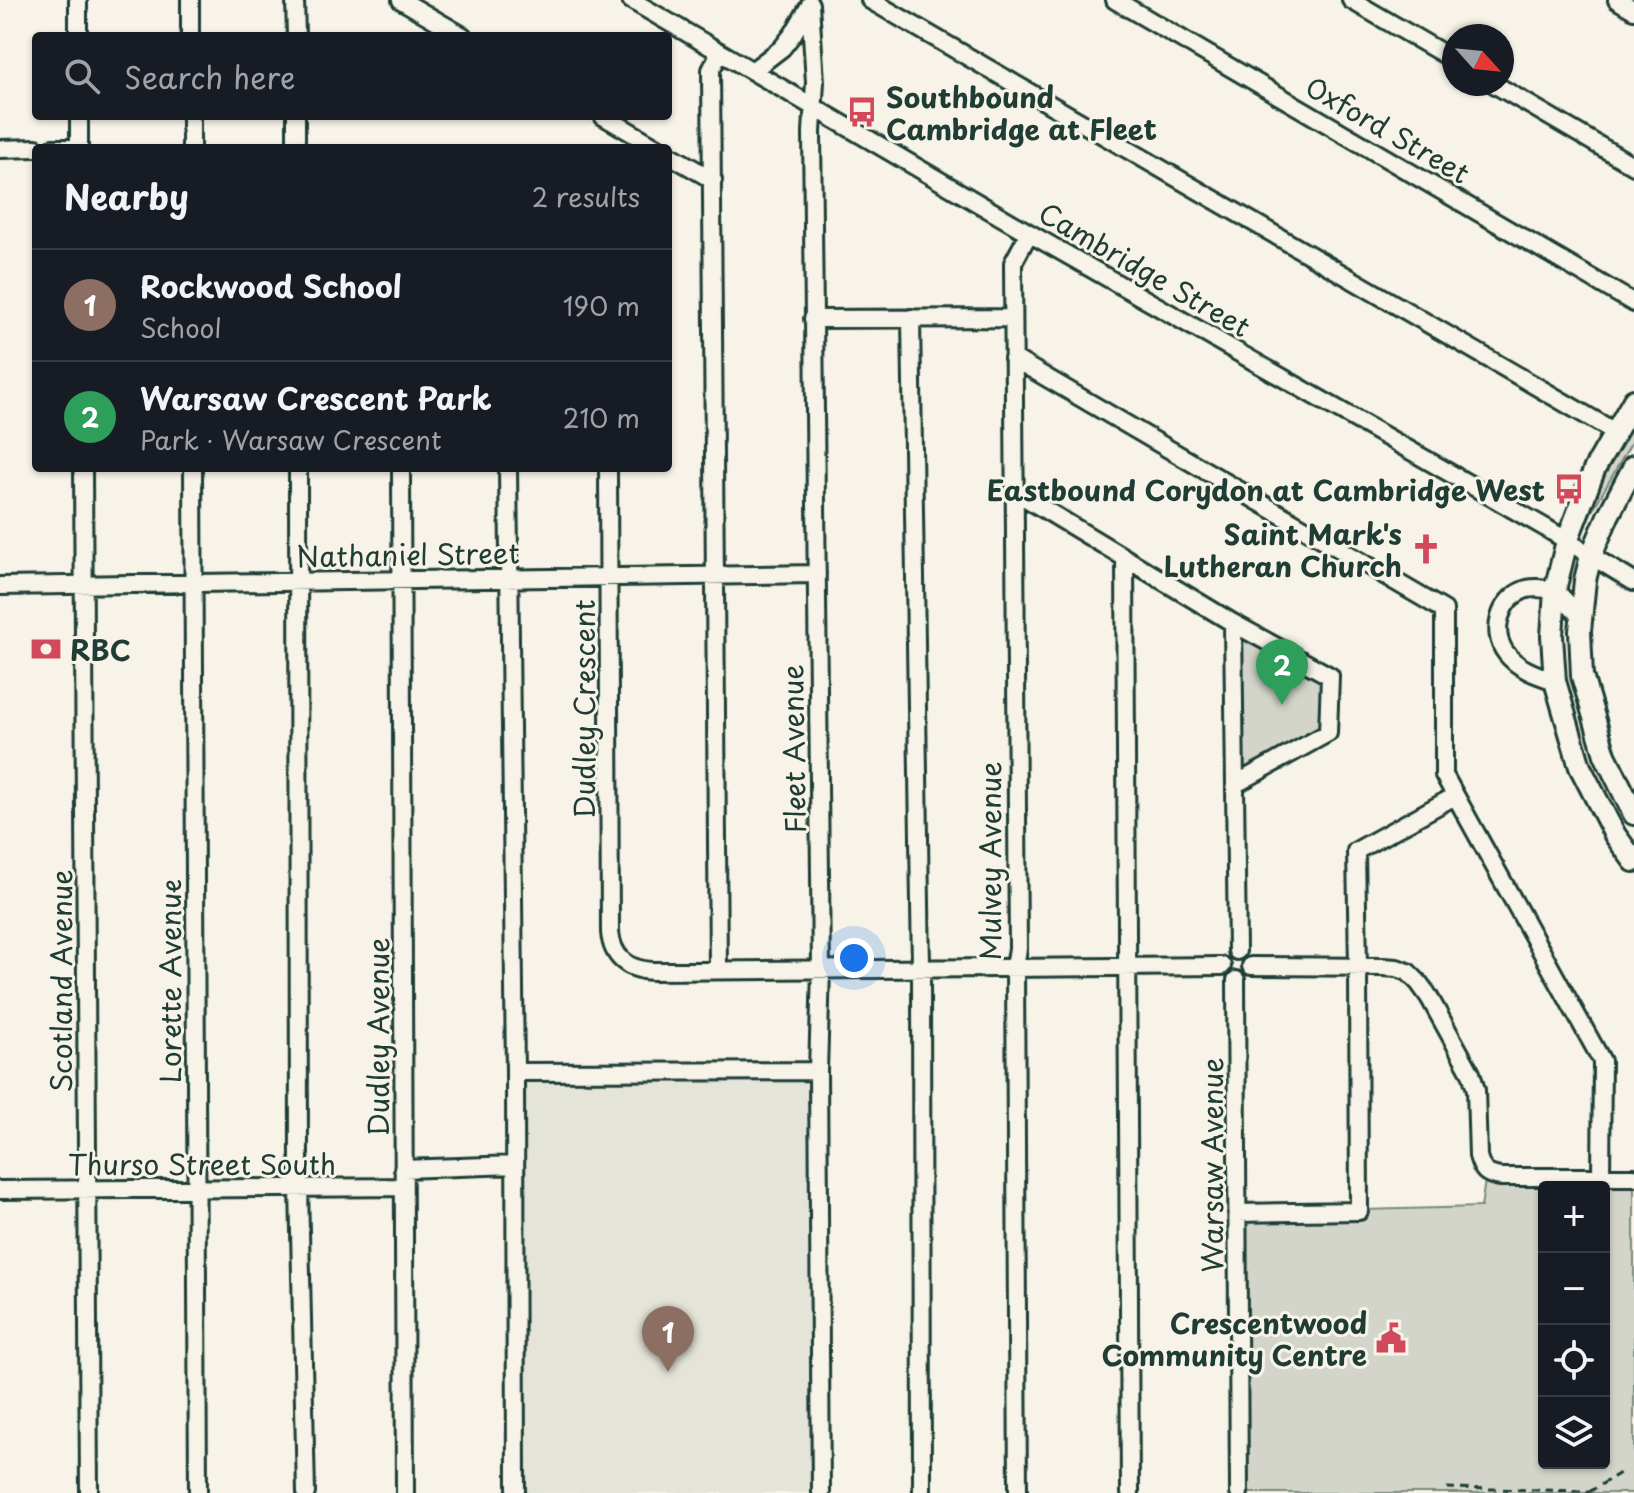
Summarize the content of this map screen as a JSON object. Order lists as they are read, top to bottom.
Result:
{
  "streets": {
    "street": [
      "Oxford Street",
      "Cambridge Street",
      "Nathaniel Street",
      "Dudley Crescent",
      "Fleet Avenue",
      "Mulvey Avenue",
      "Scotland Avenue",
      "Lorette Avenue",
      "Dudley Avenue",
      "Thurso Street South",
      "Warsaw Avenue"
    ]
  },
  "crossings": [
    ["Cambridge Street", "Fleet Avenue"],
    ["Cambridge Street", "Mulvey Avenue"],
    ["Nathaniel Street", "Dudley Crescent"],
    ["Nathaniel Street", "Fleet Avenue"],
    ["Nathaniel Street", "Scotland Avenue"],
    ["Nathaniel Street", "Lorette Avenue"],
    ["Nathaniel Street", "Dudley Avenue"],
    ["Scotland Avenue", "Thurso Street South"],
    ["Lorette Avenue", "Thurso Street South"],
    ["Dudley Avenue", "Thurso Street South"]
  ],
  "places": {
    "bus stop": ["Southbound Cambridge at Fleet", "Eastbound Corydon at Cambridge West"],
    "church": ["Saint Mark's Lutheran Church"],
    "bank": ["RBC"],
    "public building": ["Crescentwood Community Centre"]
  },
  "north": "bottom right",
  "page": {
    "search": "Search here",
    "heading": ["Nearby", "2 results"],
    "list": [
      {
        "mark": "1",
        "name": "Rockwood School",
        "note": "School",
        "value": "190 m"
      },
      {
        "mark": "2",
        "name": "Warsaw Crescent Park",
        "note": "Park · Warsaw Crescent",
        "value": "210 m"
      }
    ],
    "pins": ["2", "1"],
    "map_buttons": ["+", "−"]
  }
}
